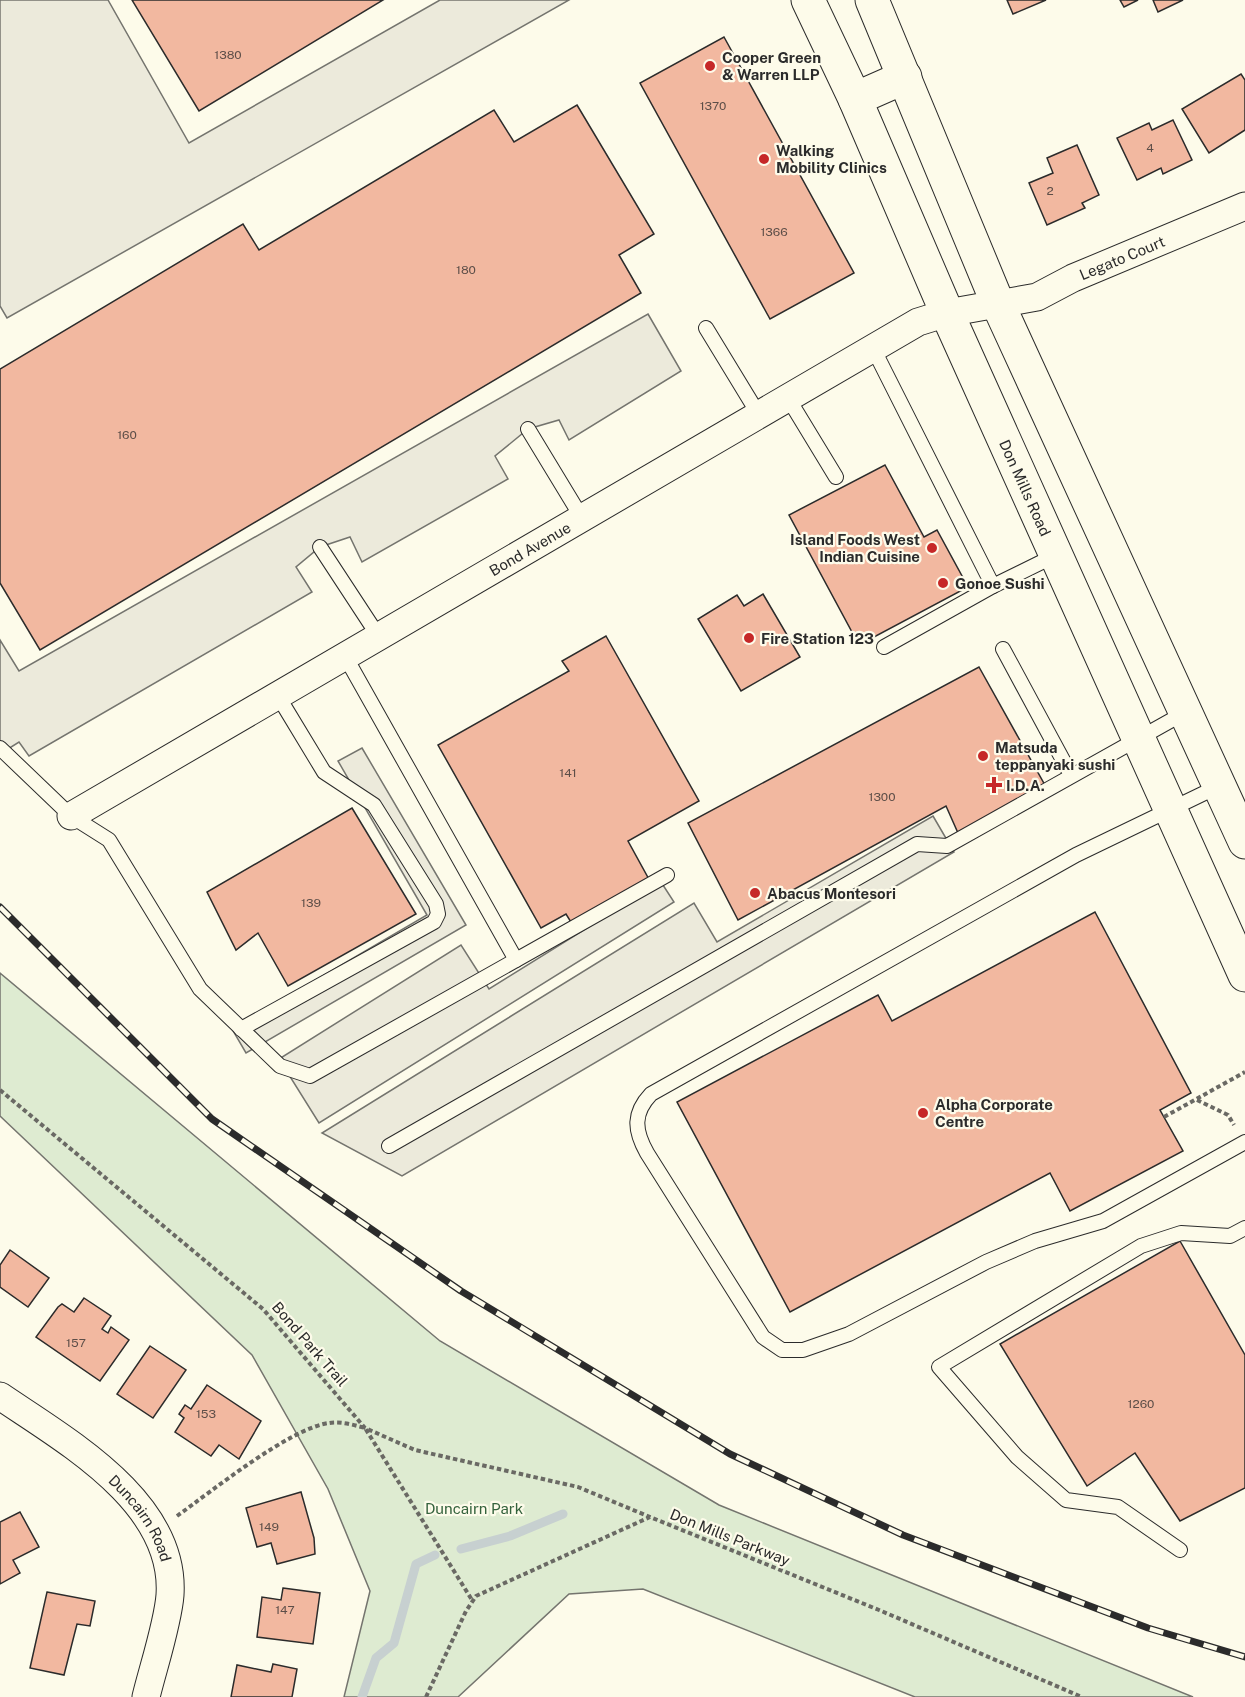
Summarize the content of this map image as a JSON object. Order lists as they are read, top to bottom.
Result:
{
  "streets": {
    "main road": ["Don Mills Road"],
    "street": ["Legato Court", "Bond Avenue", "Duncairn Road"],
    "path": ["Bond Park Trail", "Don Mills Parkway"]
  },
  "crossings": [
    ["Legato Court", "Bond Avenue"],
    ["Don Mills Road", "Bond Avenue"],
    ["Bond Park Trail", "Don Mills Parkway"]
  ],
  "parks": ["Duncairn Park"],
  "places": {
    "other": [
      "Cooper Green & Warren LLP",
      "Walking Mobility Clinics",
      "Island Foods West Indian Cuisine",
      "Gonoe Sushi",
      "Fire Station 123",
      "Matsuda teppanyaki sushi",
      "Abacus Montesori",
      "Alpha Corporate Centre"
    ],
    "health": ["I.D.A."]
  },
  "house_numbers": [
    "1380",
    "1370",
    "4",
    "2",
    "1366",
    "180",
    "160",
    "141",
    "1300",
    "139",
    "157",
    "1260",
    "153",
    "149",
    "147"
  ]
}
